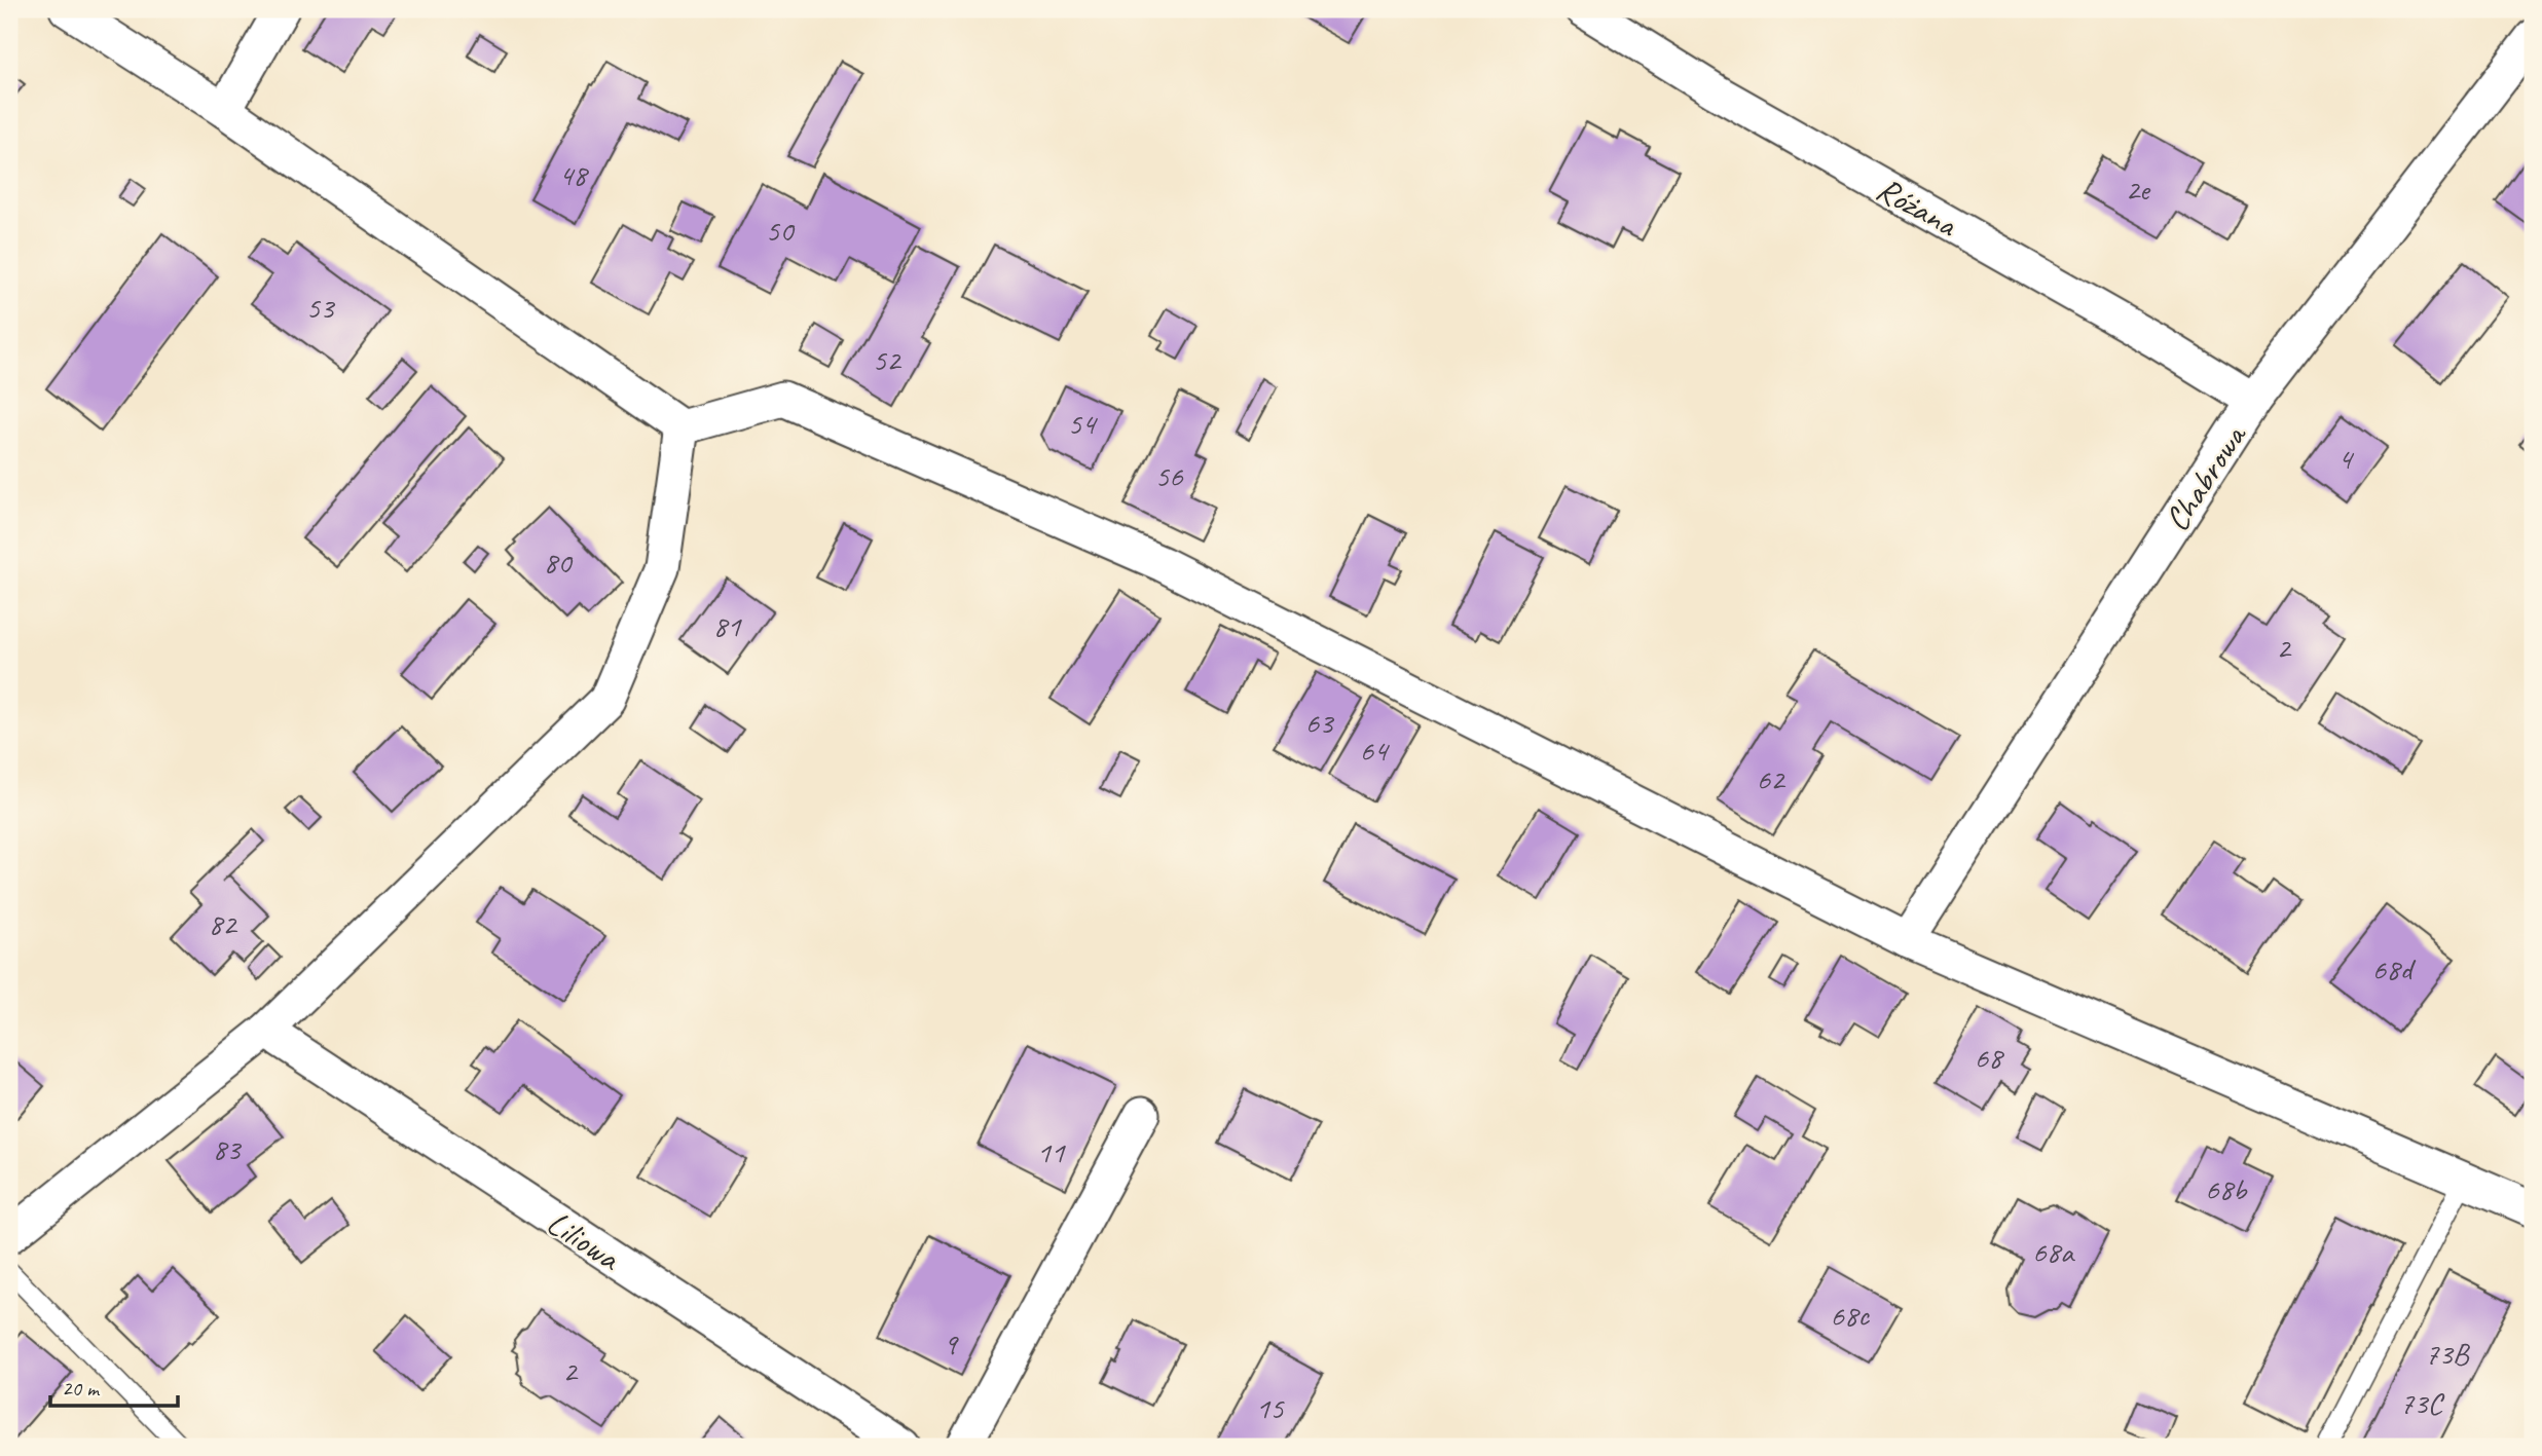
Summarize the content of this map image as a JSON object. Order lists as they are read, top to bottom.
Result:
{
  "streets": {
    "street": ["Różana", "Chabrowa", "Liliowa"]
  },
  "crossings": [
    ["Różana", "Chabrowa"]
  ],
  "house_numbers": [
    "48",
    "2e",
    "50",
    "53",
    "52",
    "54",
    "4",
    "56",
    "80",
    "81",
    "2",
    "63",
    "64",
    "62",
    "82",
    "68d",
    "68",
    "83",
    "11",
    "68b",
    "68a",
    "68c",
    "9",
    "73B",
    "2",
    "73C",
    "15"
  ],
  "scale_bar": "20 m"
}
